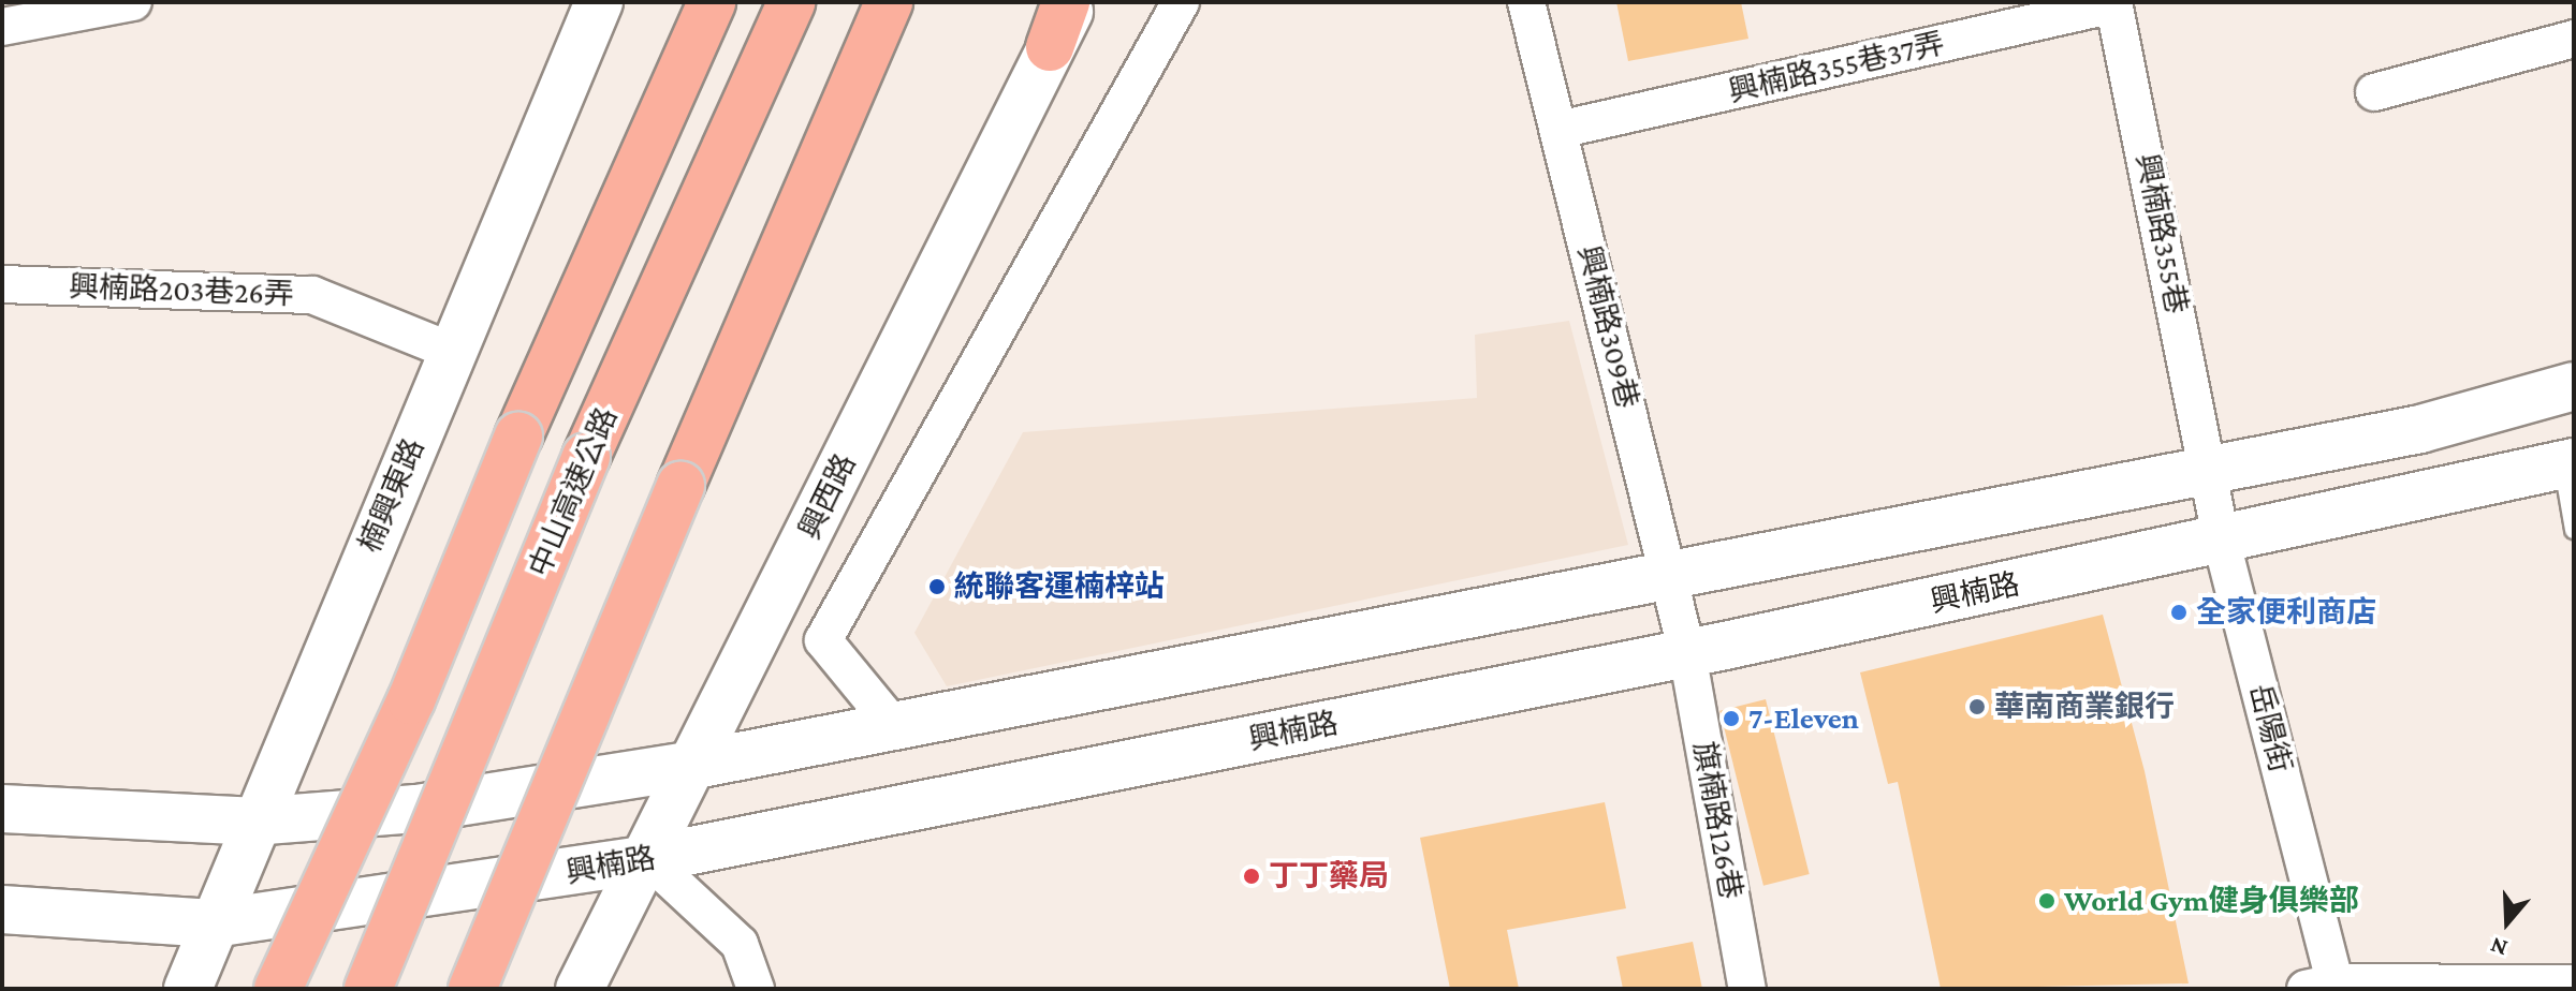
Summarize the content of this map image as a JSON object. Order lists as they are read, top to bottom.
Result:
{
  "streets": {
    "highway": ["中山高速公路"],
    "street": [
      "興楠路355巷37弄",
      "興楠路355巷",
      "興楠路203巷26弄",
      "興楠路309巷",
      "楠興東路",
      "興西路",
      "興楠路",
      "岳陽街",
      "旗楠路126巷"
    ]
  },
  "crossings": [
    ["興楠路355巷37弄", "興楠路355巷"],
    ["興楠路355巷37弄", "興楠路309巷"],
    ["興楠路355巷", "岳陽街"],
    ["興楠路203巷26弄", "楠興東路"],
    ["興楠路309巷", "興楠路"],
    ["興楠路309巷", "旗楠路126巷"],
    ["楠興東路", "興楠路"],
    ["興西路", "興楠路"],
    ["興楠路", "岳陽街"],
    ["興楠路", "旗楠路126巷"]
  ],
  "places": [
    "統聯客運楠梓站",
    "全家便利商店",
    "華南商業銀行",
    "7-Eleven",
    "丁丁藥局",
    "World Gym健身俱樂部"
  ],
  "north": "bottom"
}
